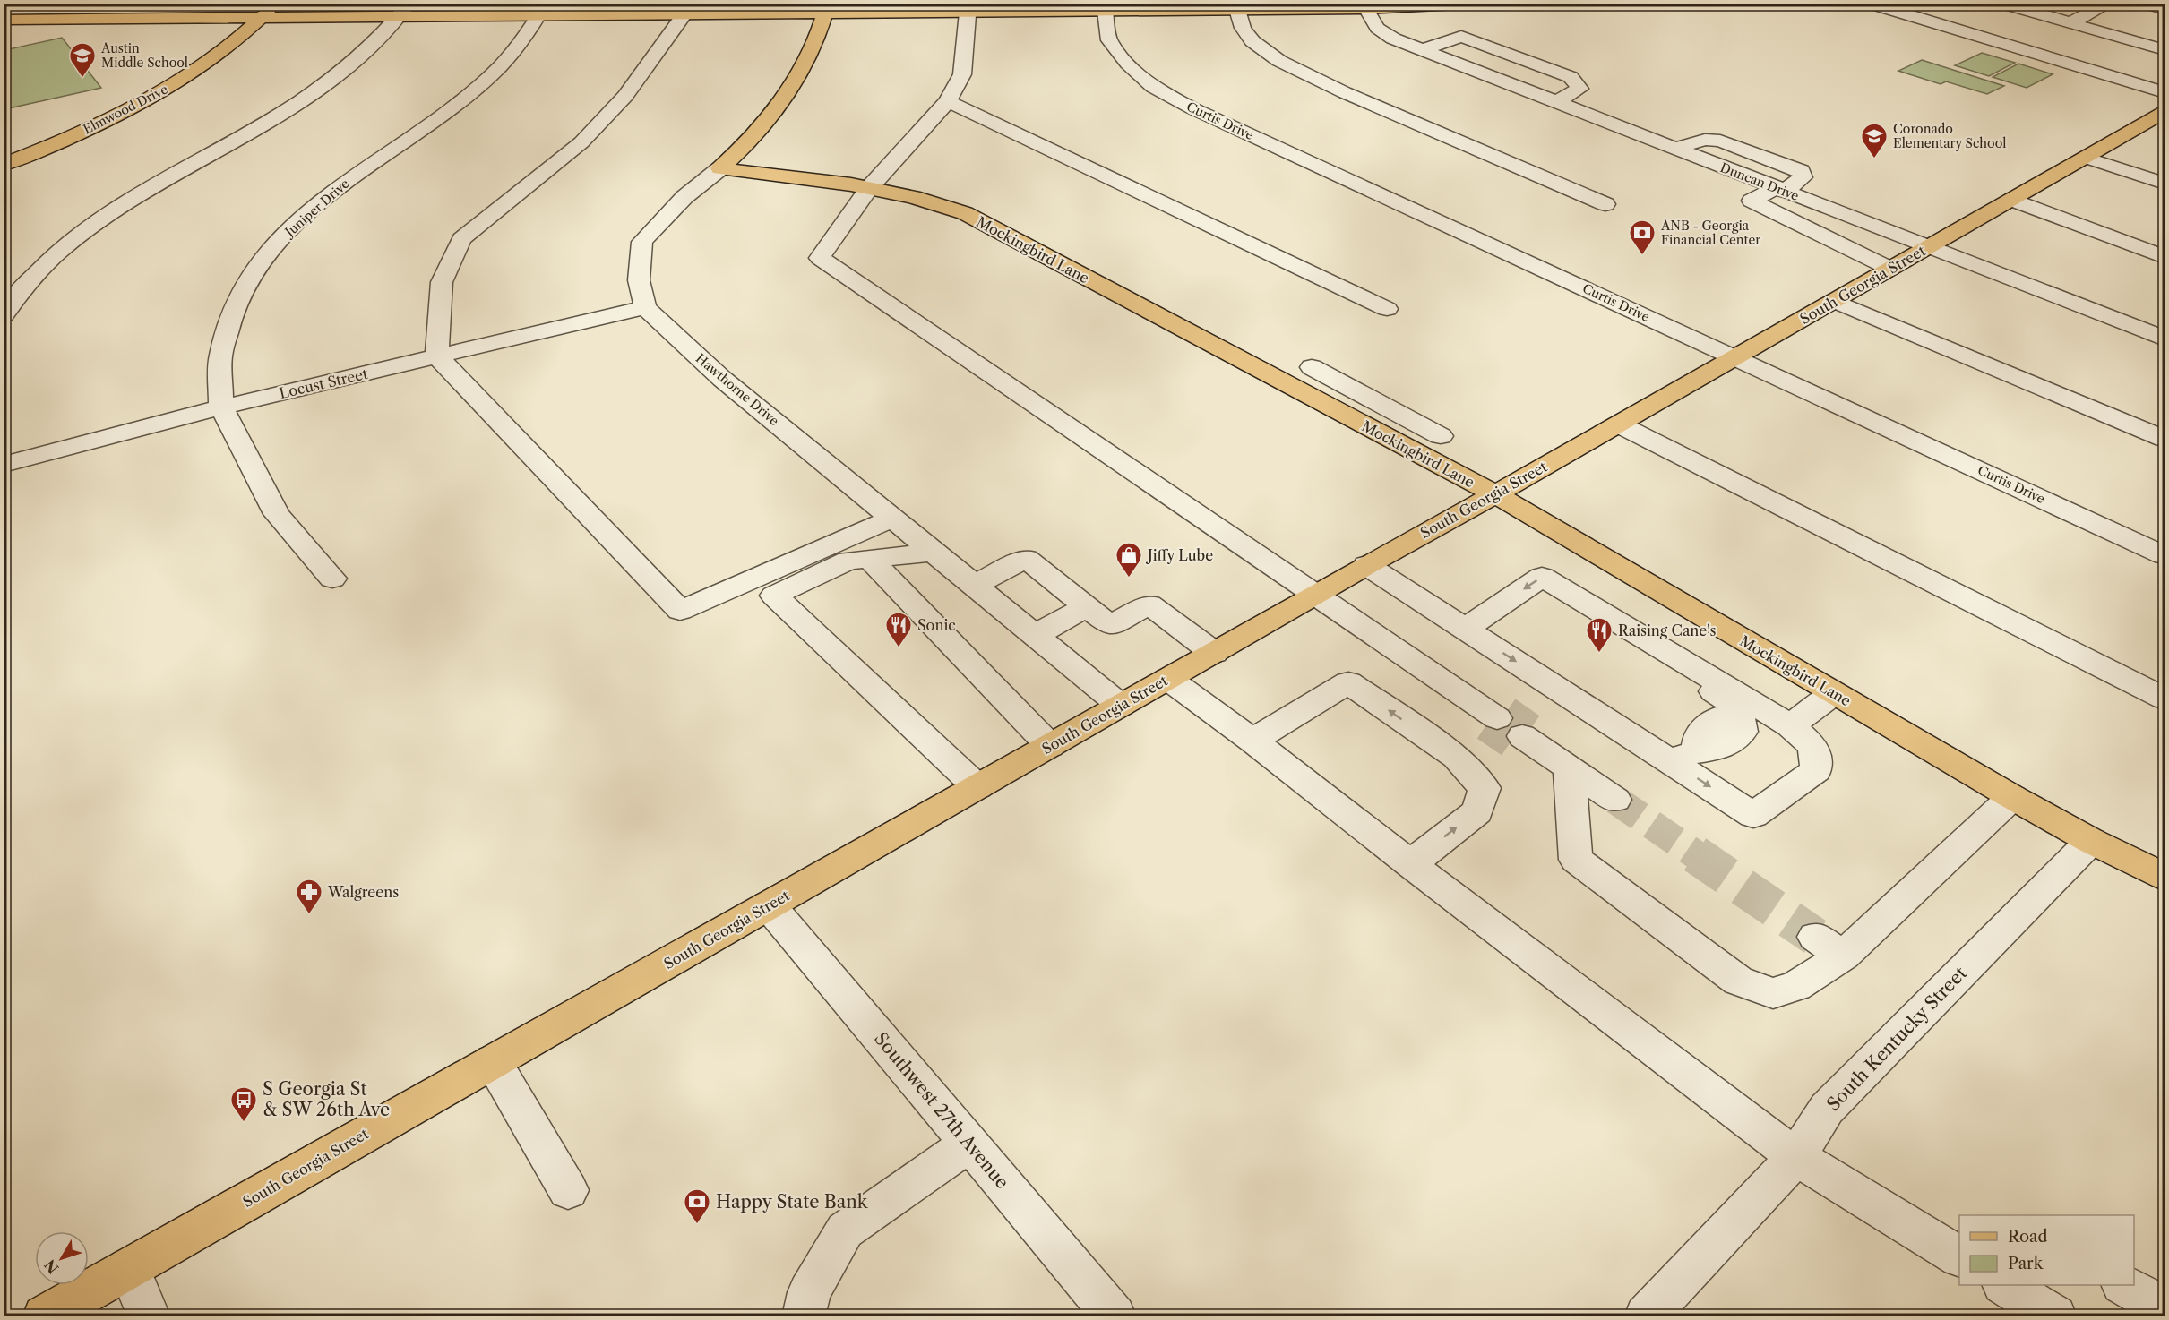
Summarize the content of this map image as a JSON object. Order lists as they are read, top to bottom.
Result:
{
  "streets": {
    "main road": ["Elmwood Drive", "Mockingbird Lane", "South Georgia Street"],
    "street": [
      "Curtis Drive",
      "Duncan Drive",
      "Juniper Drive",
      "Locust Street",
      "Hawthorne Drive",
      "South Kentucky Street",
      "Southwest 27th Avenue"
    ]
  },
  "crossings": [
    ["Curtis Drive", "South Georgia Street"],
    ["Duncan Drive", "South Georgia Street"],
    ["Juniper Drive", "Locust Street"],
    ["Mockingbird Lane", "South Georgia Street"],
    ["Mockingbird Lane", "South Kentucky Street"],
    ["South Georgia Street", "Hawthorne Drive"],
    ["South Georgia Street", "Southwest 27th Avenue"],
    ["Locust Street", "Hawthorne Drive"]
  ],
  "places": {
    "school or university": ["Austin Middle School", "Coronado Elementary School"],
    "bank": ["ANB - Georgia Financial Center", "Happy State Bank"],
    "shop": ["Jiffy Lube"],
    "restaurant": ["Sonic", "Raising Cane's"],
    "pharmacy": ["Walgreens"],
    "bus stop": ["S Georgia St & SW 26th Ave"]
  },
  "legend": ["Road", "Park"],
  "north": "bottom left"
}
